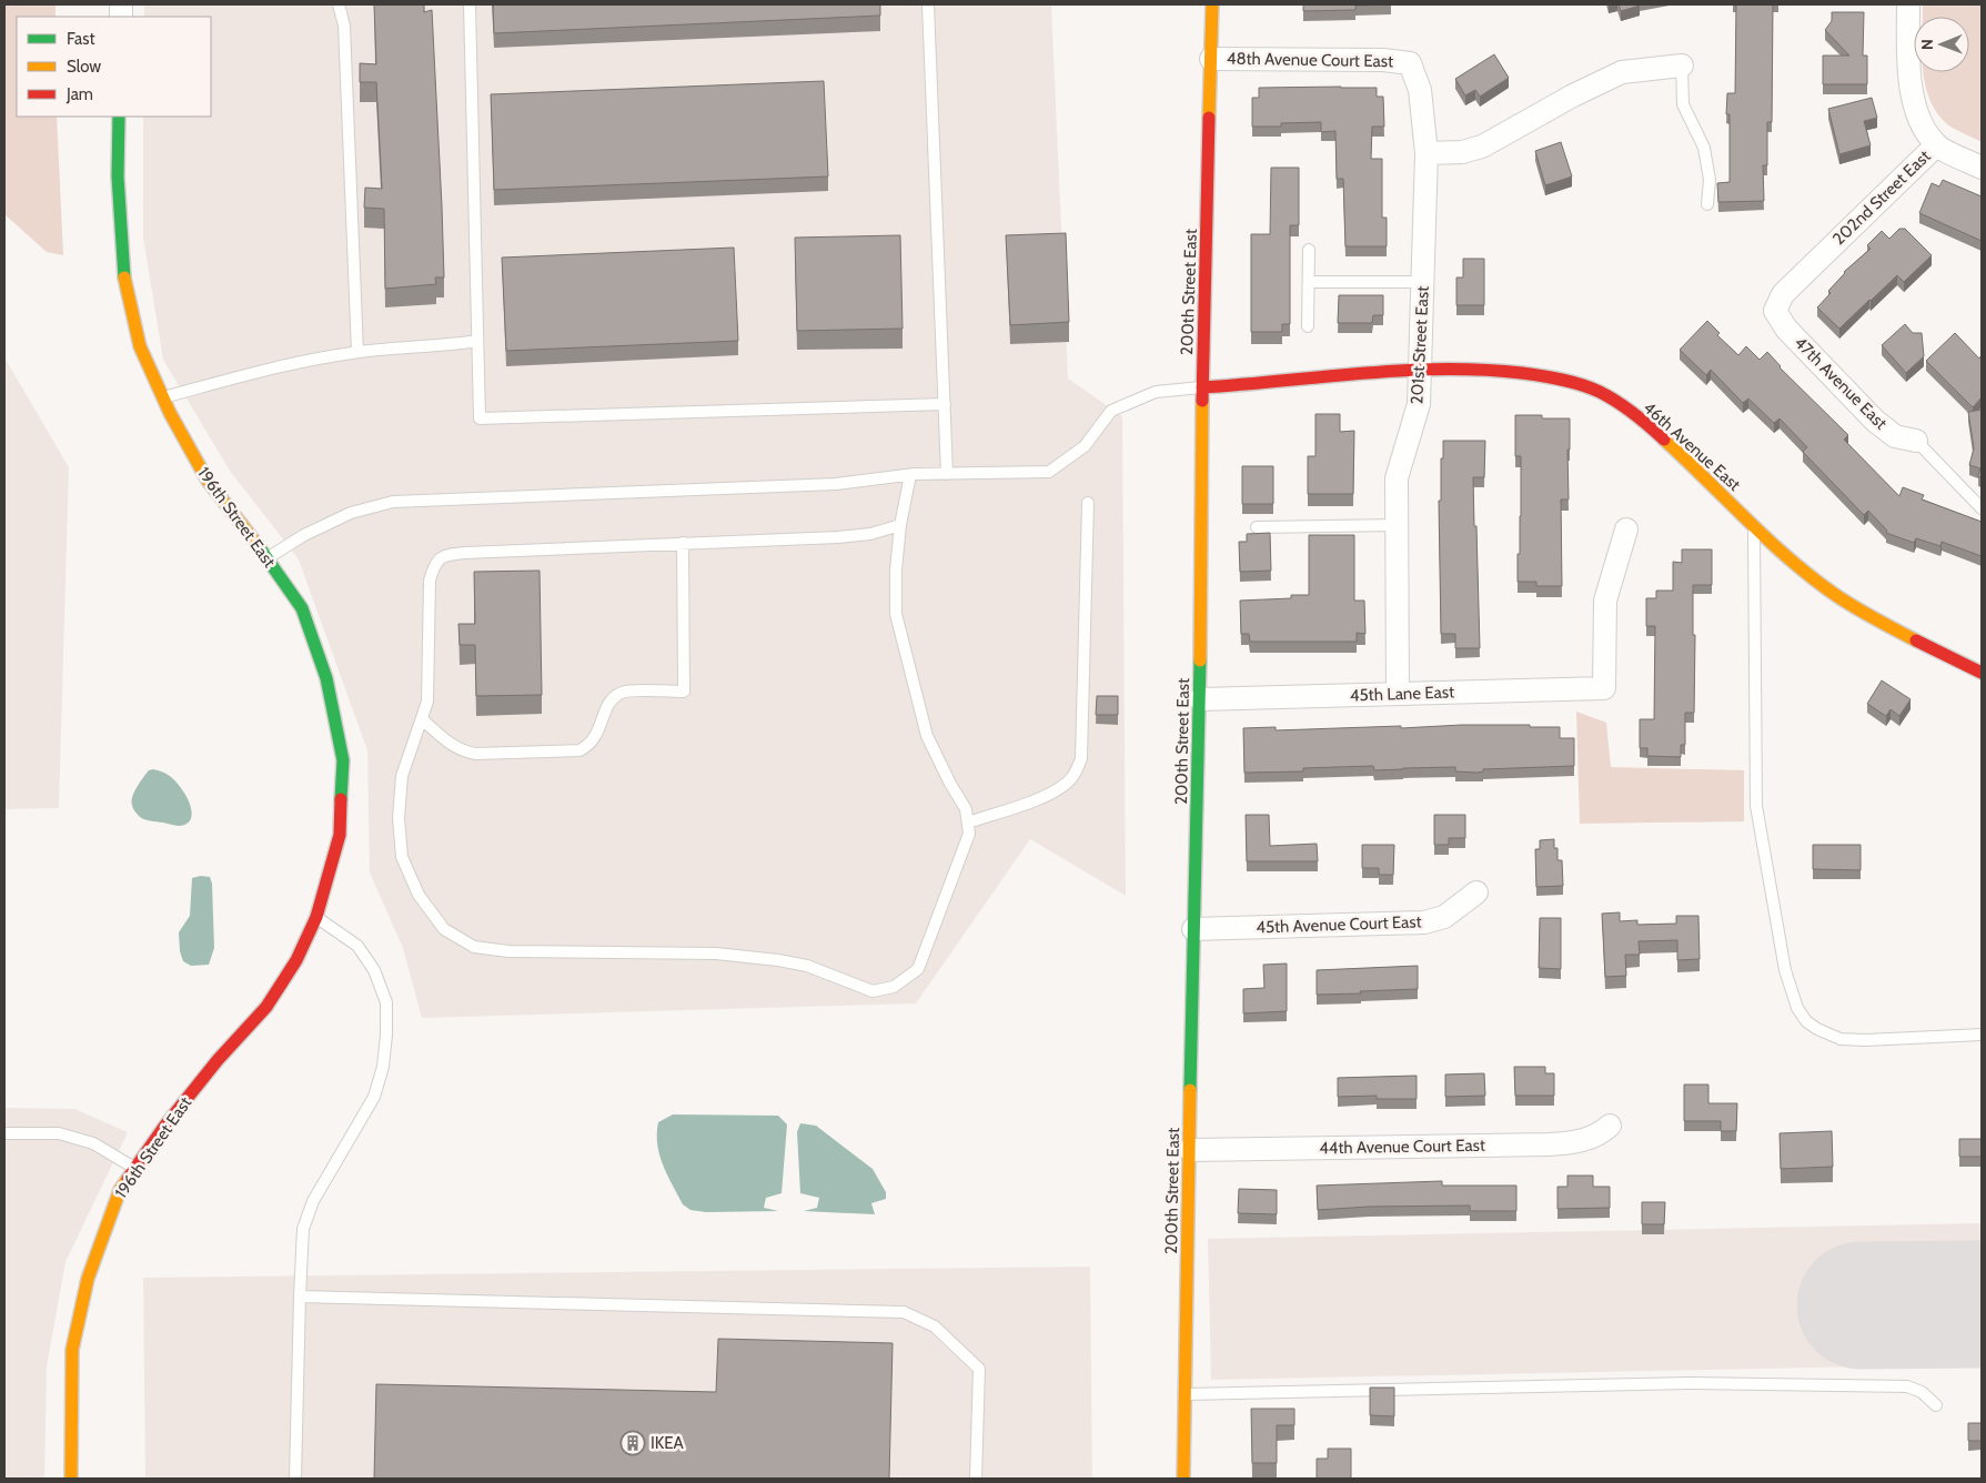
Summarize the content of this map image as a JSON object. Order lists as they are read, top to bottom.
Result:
{
  "streets": {
    "street": [
      "48th Avenue Court East",
      "202nd Street East",
      "200th Street East",
      "201st Street East",
      "47th Avenue East",
      "46th Avenue East",
      "196th Street East",
      "45th Lane East",
      "45th Avenue Court East",
      "44th Avenue Court East"
    ]
  },
  "crossings": [
    ["48th Avenue Court East", "200th Street East"],
    ["48th Avenue Court East", "201st Street East"],
    ["202nd Street East", "47th Avenue East"],
    ["200th Street East", "46th Avenue East"],
    ["200th Street East", "45th Lane East"],
    ["200th Street East", "45th Avenue Court East"],
    ["200th Street East", "44th Avenue Court East"],
    ["201st Street East", "46th Avenue East"],
    ["201st Street East", "45th Lane East"]
  ],
  "places": {
    "building": ["IKEA"]
  },
  "legend": ["Fast", "Slow", "Jam"],
  "north": "left"
}
